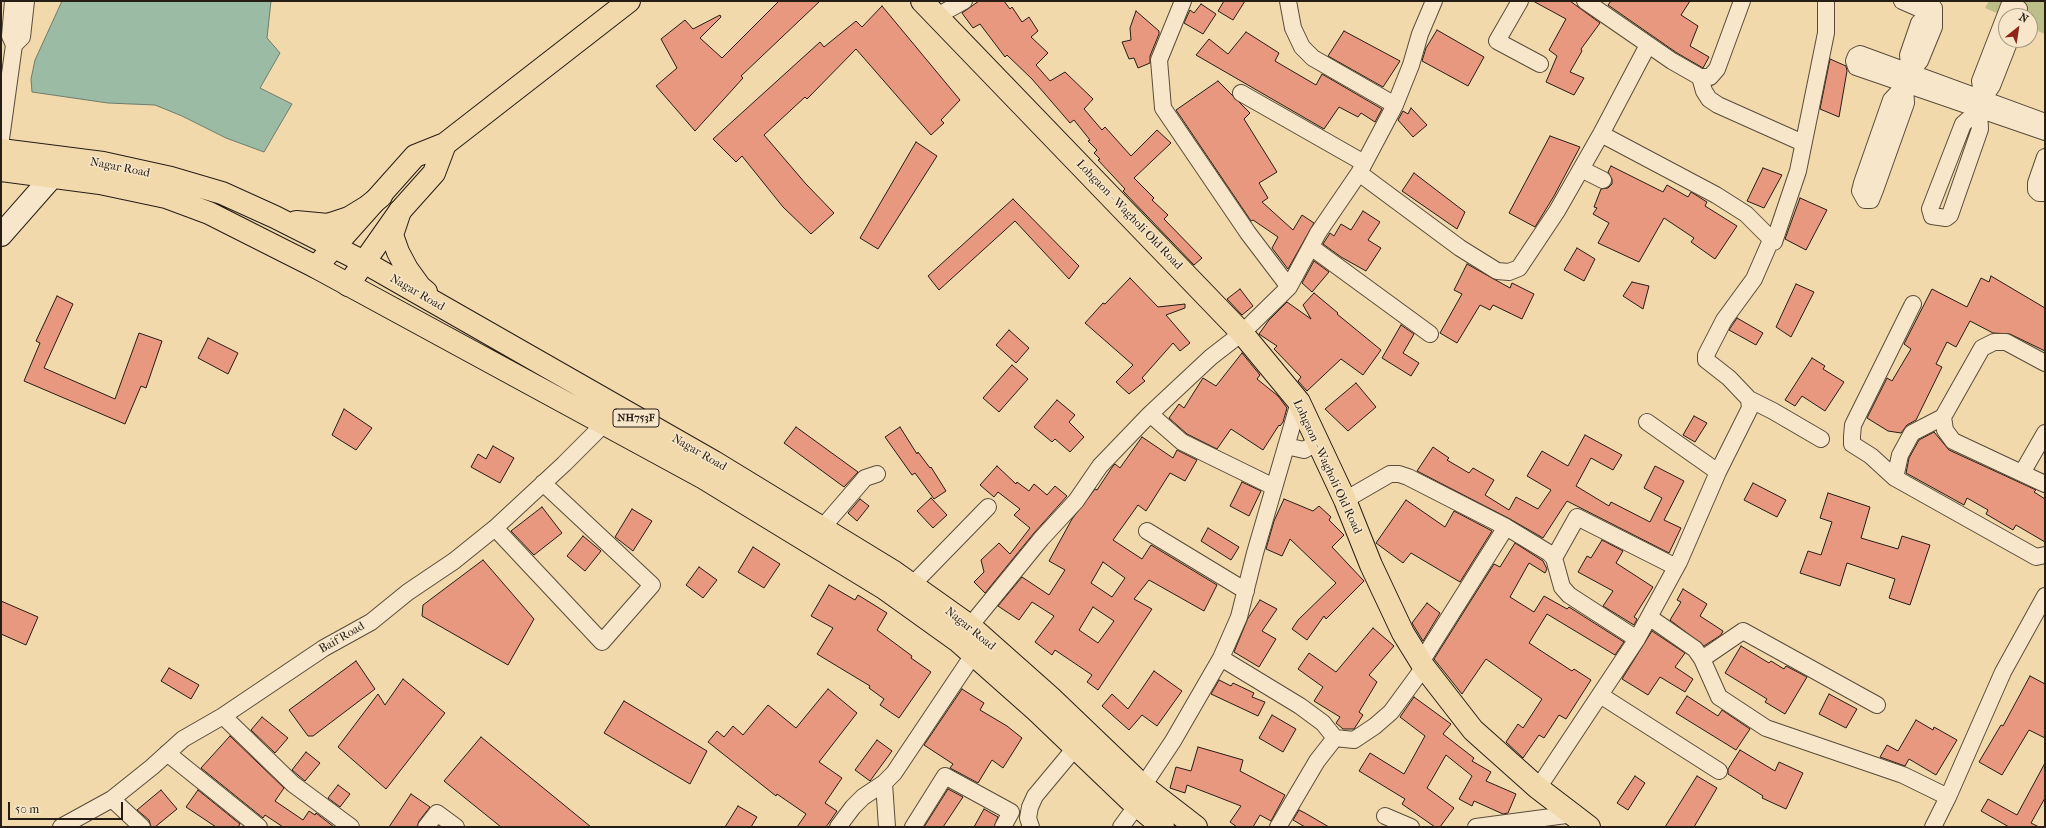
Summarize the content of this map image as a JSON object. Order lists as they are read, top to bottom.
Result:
{
  "streets": {
    "main road": ["Nagar Road", "Lohgaon - Wagholi Old Road", "NH753F"],
    "street": ["Baif Road"]
  },
  "crossings": [
    ["Nagar Road", "Baif Road"]
  ],
  "scale_bar": "50 m",
  "north": "top right"
}
